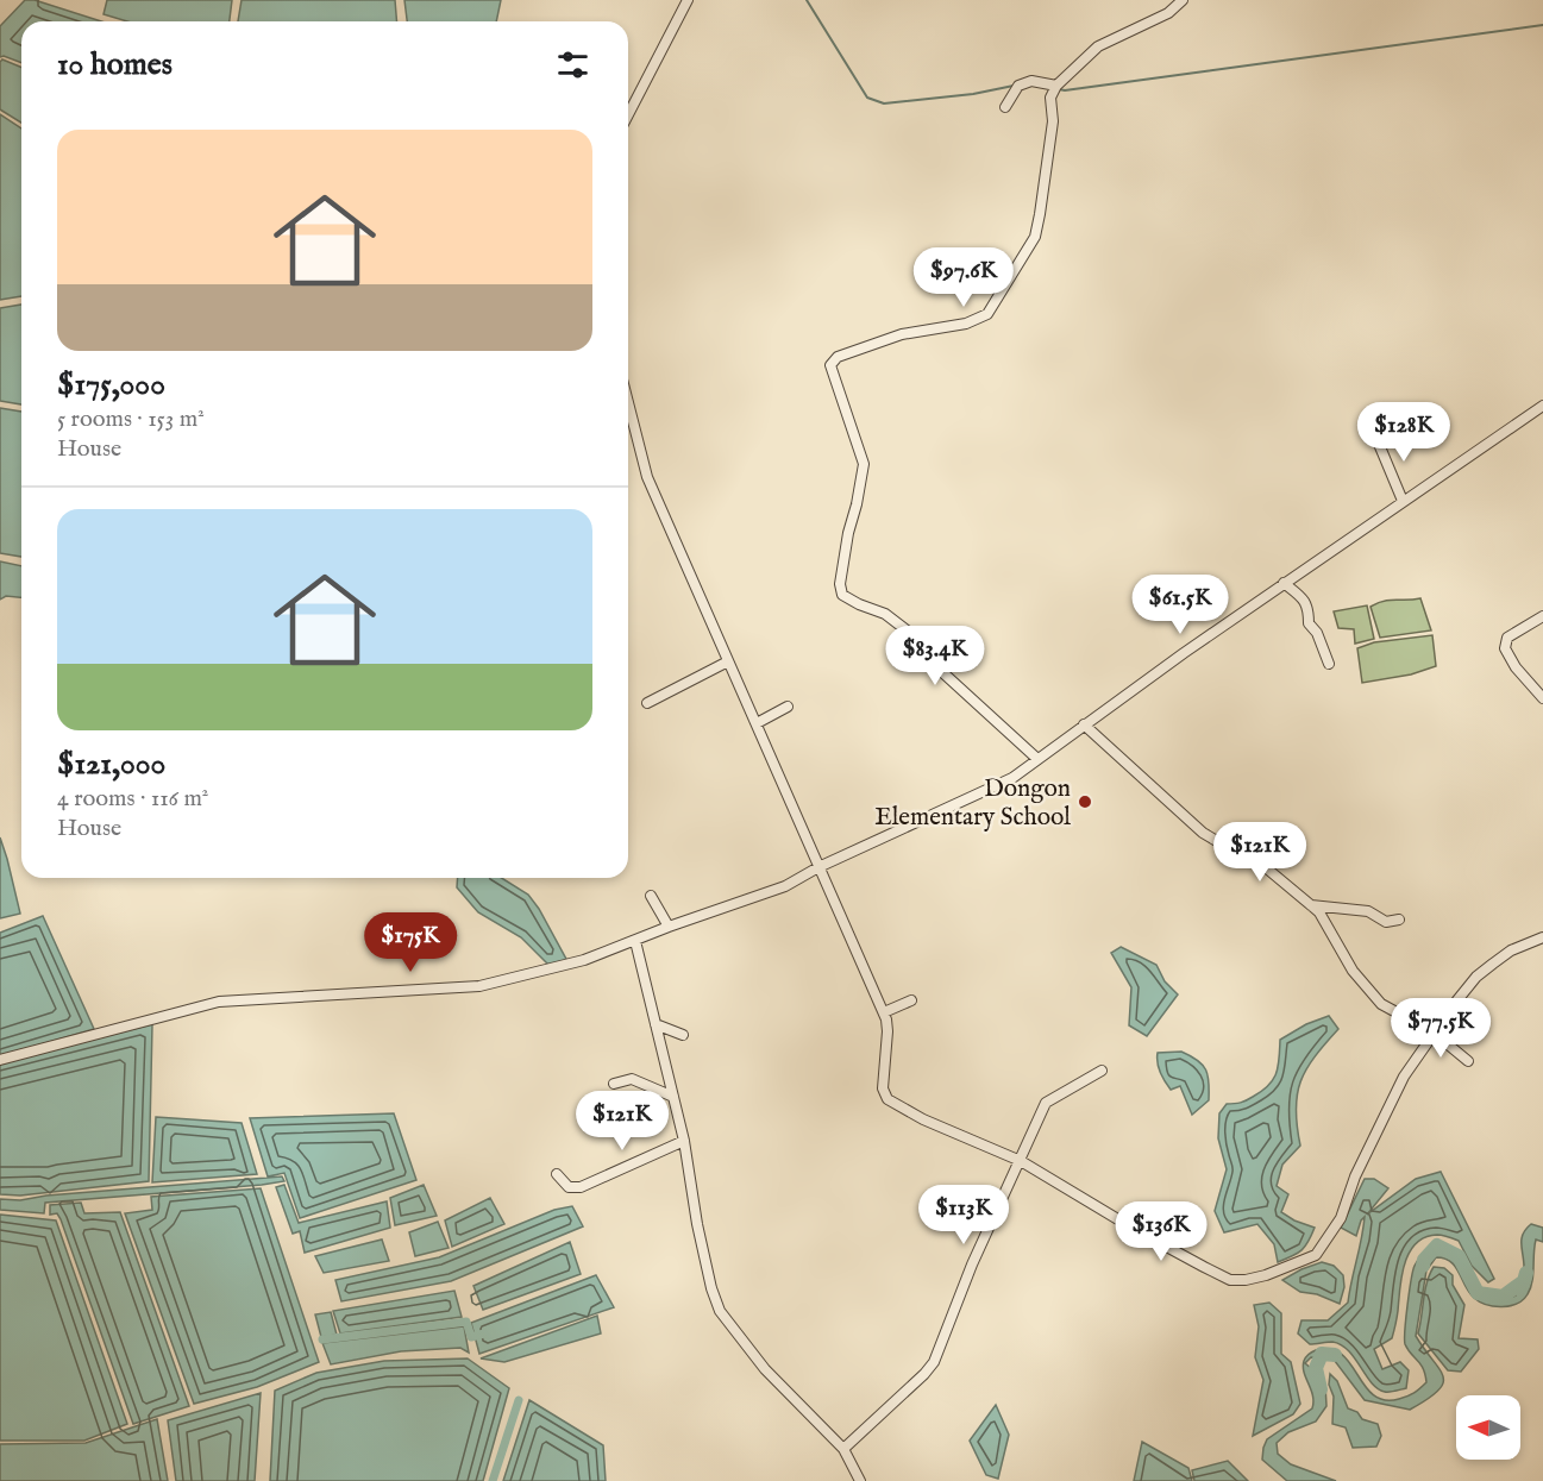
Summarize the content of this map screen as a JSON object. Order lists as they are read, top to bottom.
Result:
{
  "places": ["Dongon Elementary School"],
  "north": "left",
  "page": {
    "heading": "10 homes",
    "list": [
      {
        "name": "$175,000",
        "note": "5 rooms · 153 m² · House"
      },
      {
        "name": "$121,000",
        "note": "4 rooms · 116 m² · House"
      }
    ],
    "price": [
      "$97.6K",
      "$128K",
      "$61.5K",
      "$83.4K",
      "$121K",
      "$175K",
      "$77.5K",
      "$121K",
      "$113K",
      "$136K"
    ]
  }
}
